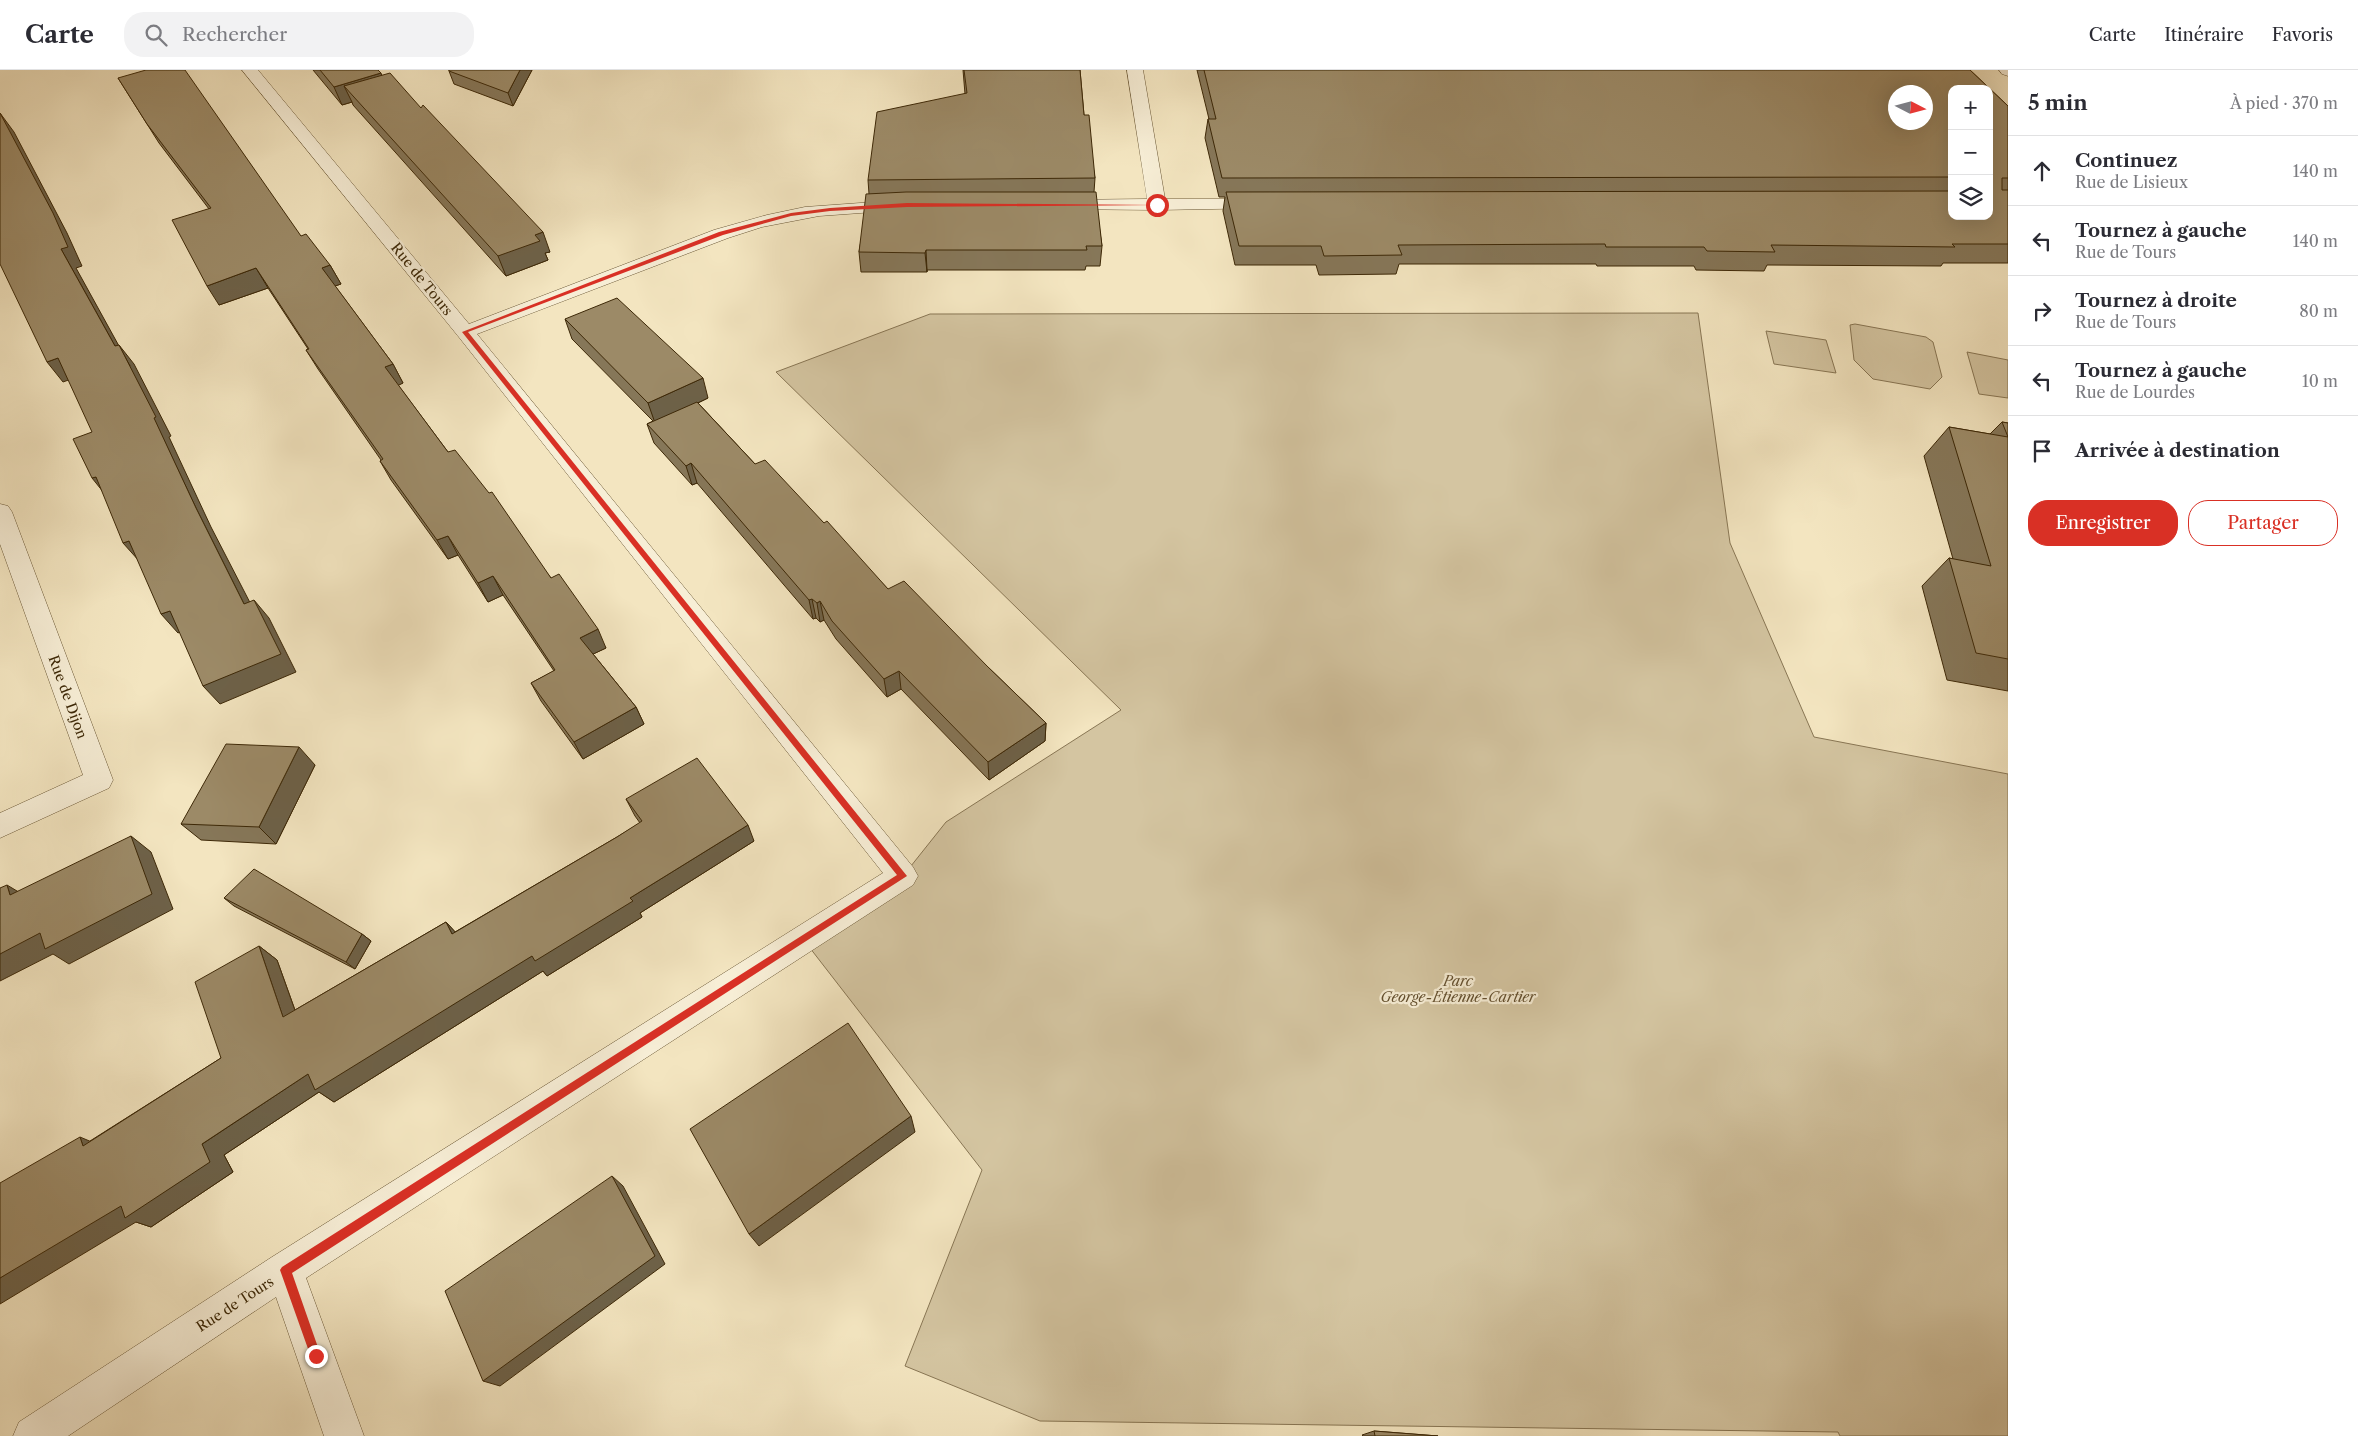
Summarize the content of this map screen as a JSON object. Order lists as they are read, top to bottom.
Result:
{
  "streets": {
    "street": ["Rue de Tours", "Rue de Dijon"]
  },
  "parks": ["Parc George-Étienne-Cartier"],
  "north": "right",
  "page": {
    "header": "Carte",
    "search": "Rechercher",
    "nav": ["Carte", "Itinéraire", "Favoris"],
    "heading": ["5 min", "À pied · 370 m"],
    "map_buttons": ["+", "−"],
    "list": [
      ["Continuez", "Rue de Lisieux", "140 m"],
      ["Tournez à gauche", "Rue de Tours", "140 m"],
      ["Tournez à droite", "Rue de Tours", "80 m"],
      ["Tournez à gauche", "Rue de Lourdes", "10 m"],
      "Arrivée à destination"
    ],
    "buttons": ["Enregistrer", "Partager"]
  }
}
